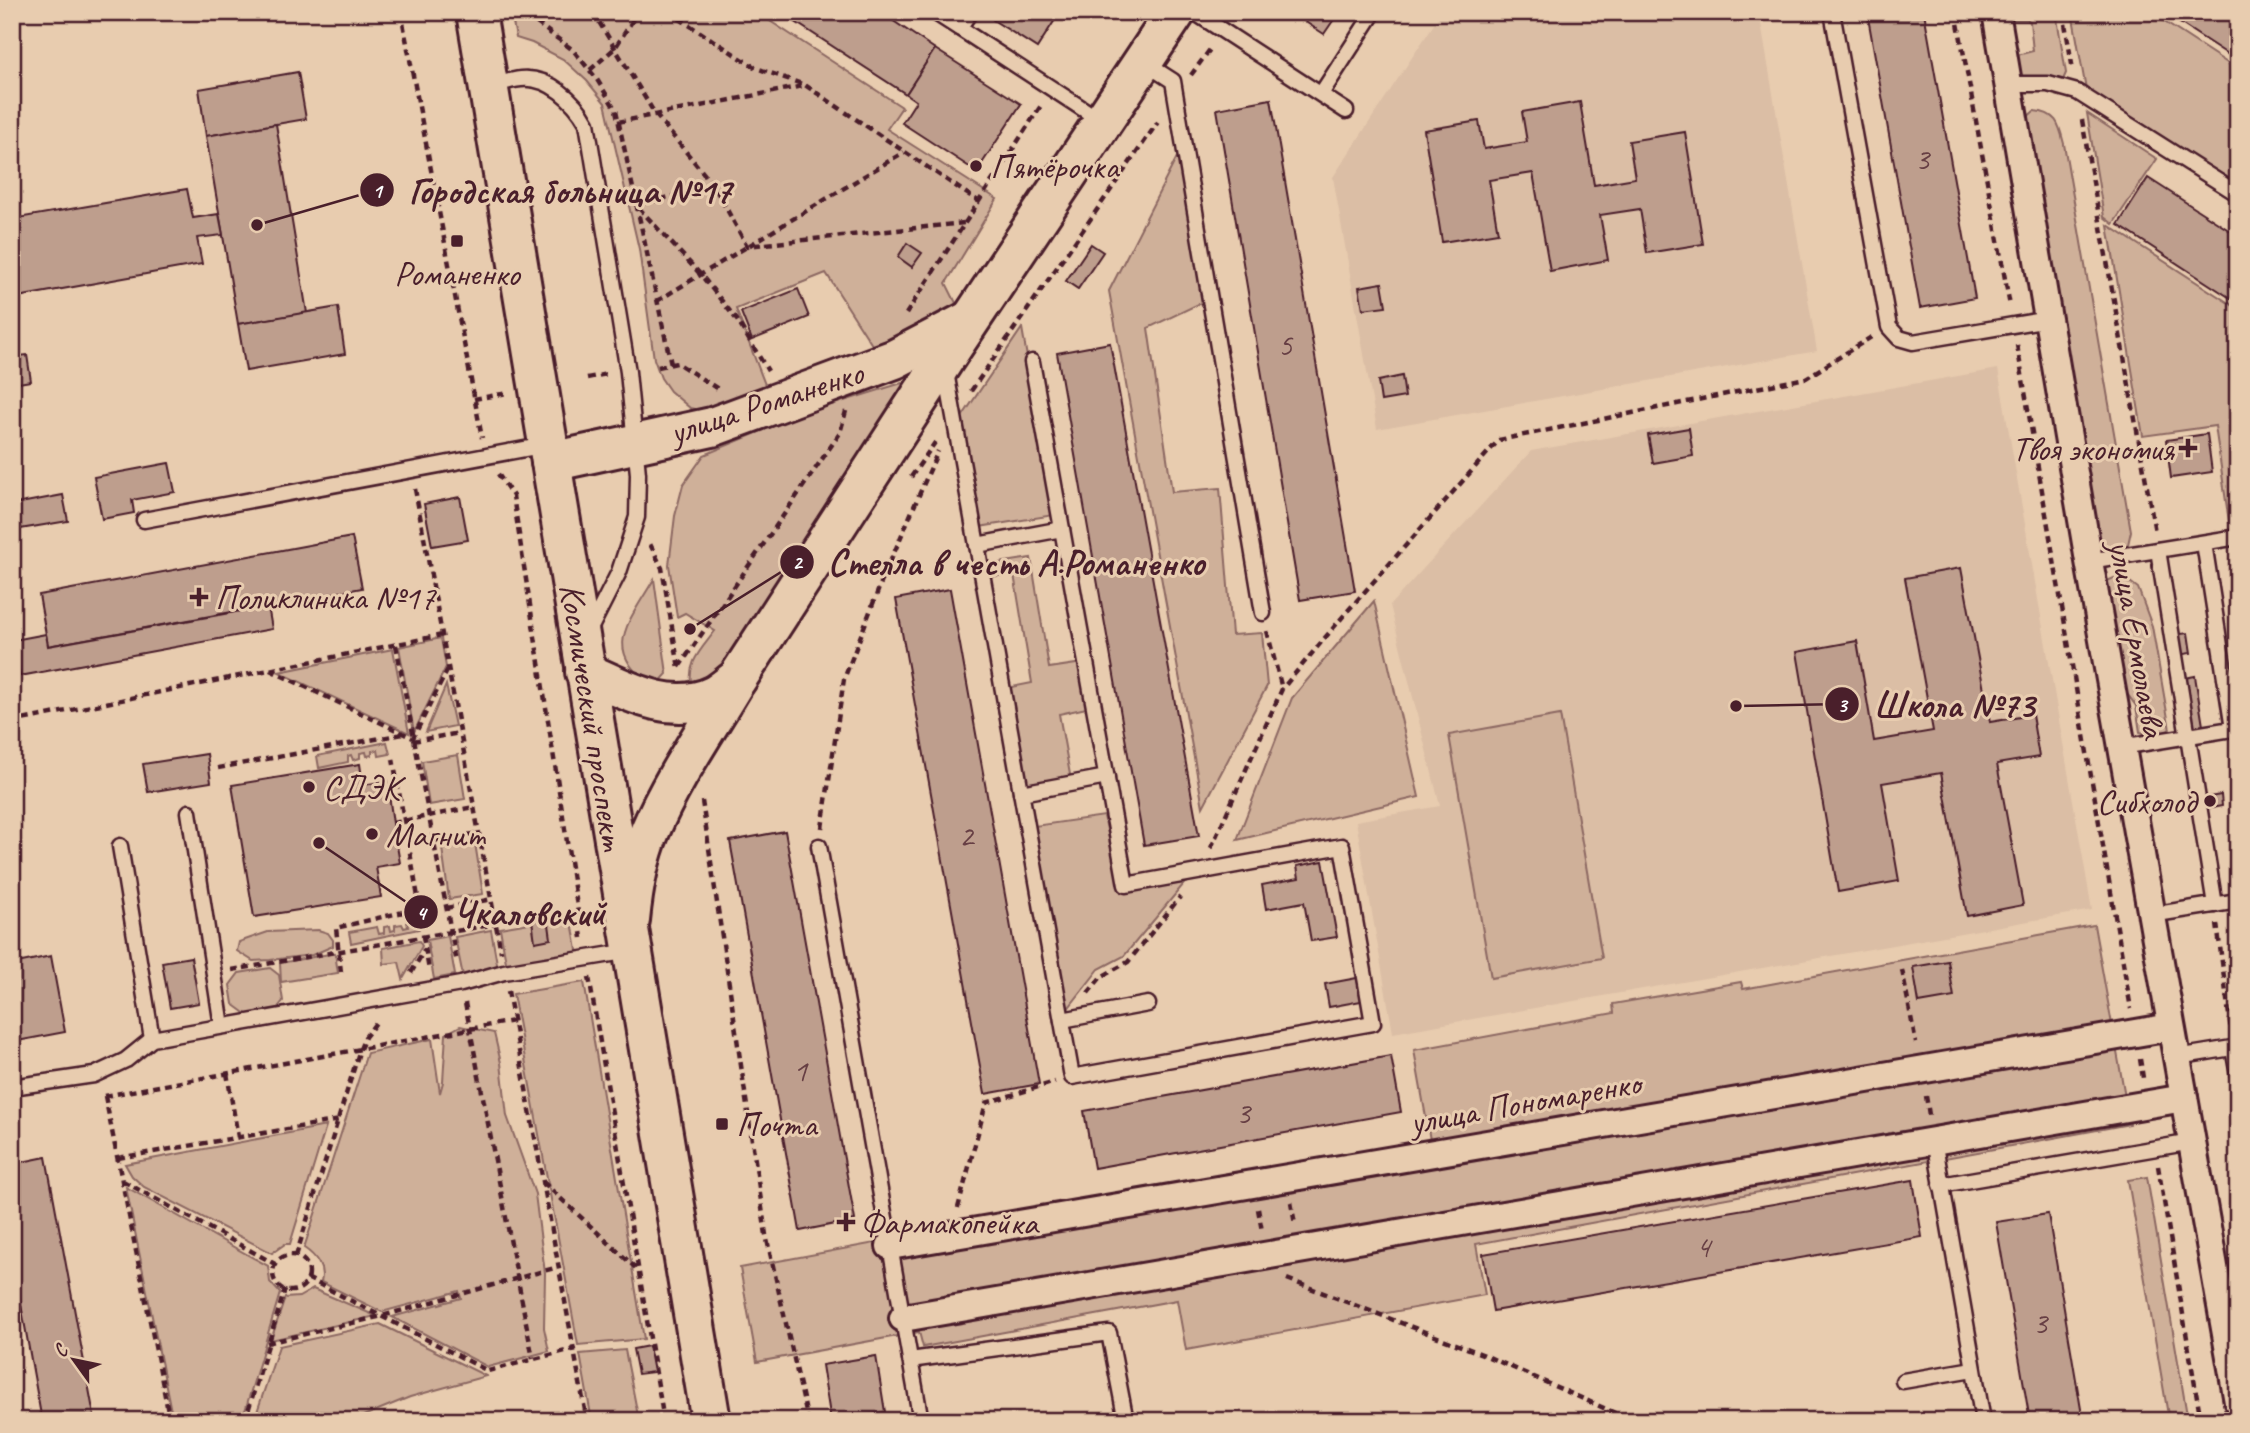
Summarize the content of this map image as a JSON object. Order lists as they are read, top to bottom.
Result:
{
  "streets": {
    "main road": ["улица Романенко", "Космический проспект"],
    "street": ["улица Ермолаева", "улица Пономаренко"]
  },
  "crossings": [
    ["улица Романенко", "Космический проспект"],
    ["улица Ермолаева", "улица Пономаренко"]
  ],
  "places": {
    "other": [
      "Пятёрочка",
      "Городская больница №17",
      "Стелла в честь А.Романенко",
      "Школа №73",
      "СДЭК",
      "Сибхолод",
      "Магнит",
      "Чкаловский"
    ],
    "transit": ["Романенко", "Почта"],
    "health": ["Твоя экономия", "Поликлиника №17", "Фармакопейка"]
  },
  "house_numbers": [
    "3",
    "5",
    "2",
    "1",
    "3",
    "4",
    "3"
  ],
  "north": "top left"
}
